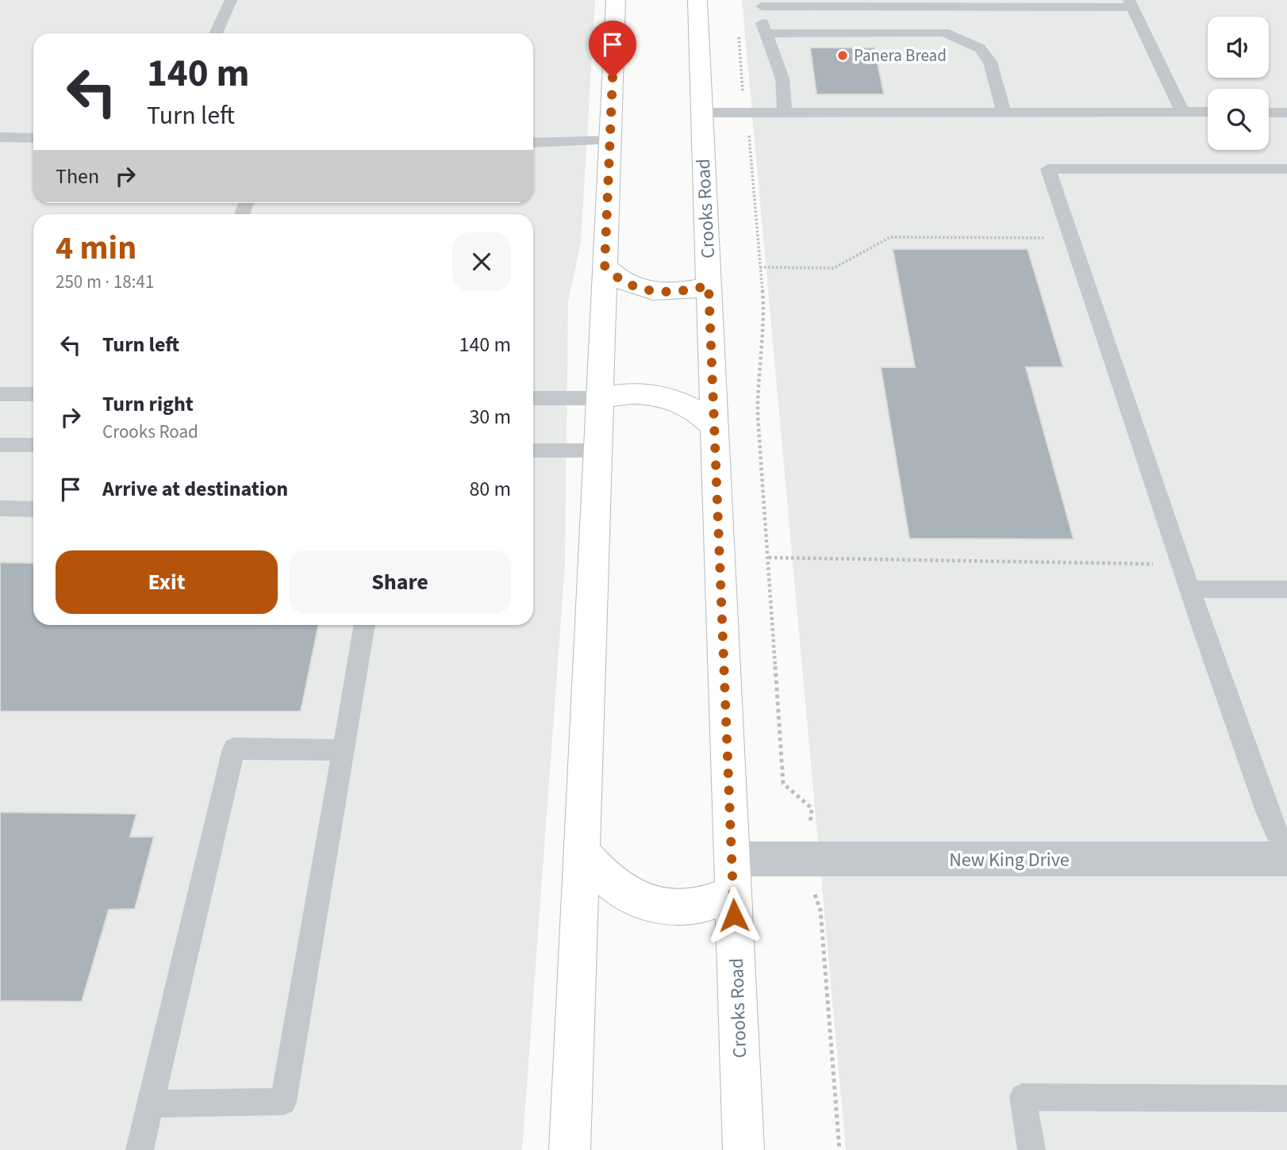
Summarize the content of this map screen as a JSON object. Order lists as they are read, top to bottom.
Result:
{
  "streets": {
    "main road": ["Crooks Road"],
    "street": ["New King Drive"]
  },
  "crossings": [
    ["Crooks Road", "New King Drive"]
  ],
  "places": ["Panera Bread"],
  "page": {
    "turn": ["140 m", "Turn left"],
    "then": "Then",
    "heading": ["4 min", "250 m · 18:41"],
    "list": [
      {
        "name": "Turn left",
        "value": "140 m"
      },
      {
        "name": "Turn right",
        "note": "Crooks Road",
        "value": "30 m"
      },
      {
        "name": "Arrive at destination",
        "value": "80 m"
      }
    ],
    "buttons": ["Exit", "Share"]
  }
}
